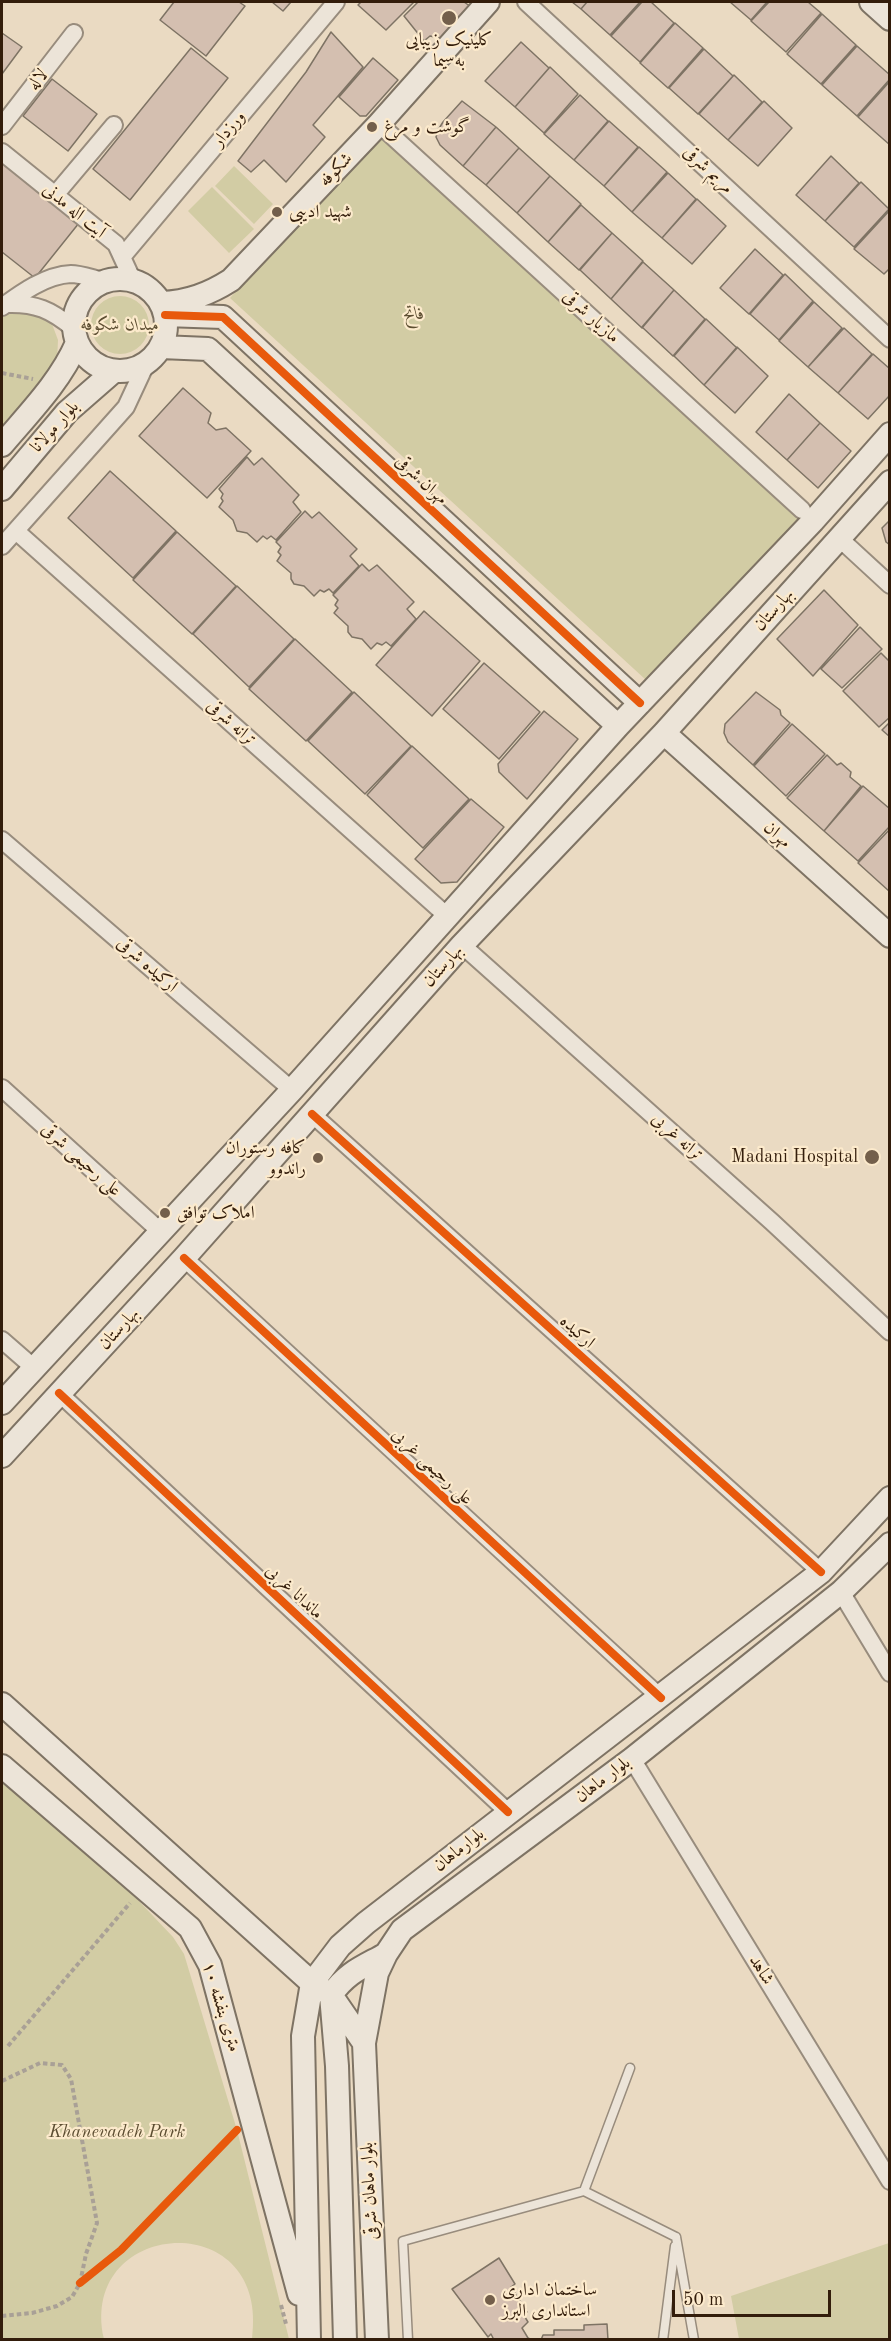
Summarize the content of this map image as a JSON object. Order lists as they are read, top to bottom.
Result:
{
  "streets": {
    "main road": [
      "شکوفه",
      "بلوار مولانا",
      "مهران شرقی",
      "بهارستان",
      "مهران",
      "بلوار ماهان",
      "بلوارماهان",
      "۱۰ متری بنفشه",
      "بلوار ماهان شرقی"
    ],
    "street": [
      "لاله",
      "ورزدار",
      "مریم شرقی",
      "آیت اله مدنی",
      "مازیار شرقی",
      "ترانه شرقی",
      "ارکیده شرقی",
      "ترانه غربی",
      "علی رحیمی شرقی",
      "ارکیده",
      "علی رحیمی غربی",
      "ماندانا غربی",
      "شاهد"
    ]
  },
  "crossings": [
    ["ورزدار", "آیت اله مدنی"],
    ["شکوفه", "آیت اله مدنی"],
    ["شکوفه", "مازیار شرقی"],
    ["شکوفه", "بلوار مولانا"],
    ["شکوفه", "مهران شرقی"],
    ["آیت اله مدنی", "بلوار مولانا"],
    ["آیت اله مدنی", "مهران شرقی"],
    ["بلوار مولانا", "مهران شرقی"],
    ["مهران شرقی", "بهارستان"],
    ["بهارستان", "ترانه شرقی"],
    ["بهارستان", "مهران"],
    ["بهارستان", "ارکیده شرقی"],
    ["بهارستان", "ترانه غربی"],
    ["بهارستان", "علی رحیمی شرقی"],
    ["بهارستان", "ارکیده"],
    ["بهارستان", "علی رحیمی غربی"],
    ["بهارستان", "ماندانا غربی"],
    ["ارکیده", "بلوارماهان"],
    ["علی رحیمی غربی", "بلوارماهان"],
    ["ماندانا غربی", "بلوارماهان"],
    ["بلوار ماهان", "شاهد"],
    ["بلوار ماهان", "بلوار ماهان شرقی"],
    ["بلوارماهان", "۱۰ متری بنفشه"]
  ],
  "parks": ["فاتح", "میدان شکوفه", "Khanevadeh Park"],
  "places": [
    "کلینیک زیبایی به‌سیما",
    "گوشت و مرغ",
    "شهید ادیبی",
    "Madani Hospital",
    "کافه رستوران راندوو",
    "املاک توافق",
    "ساختمان اداری استانداری البرز"
  ],
  "scale_bar": "50 m"
}
